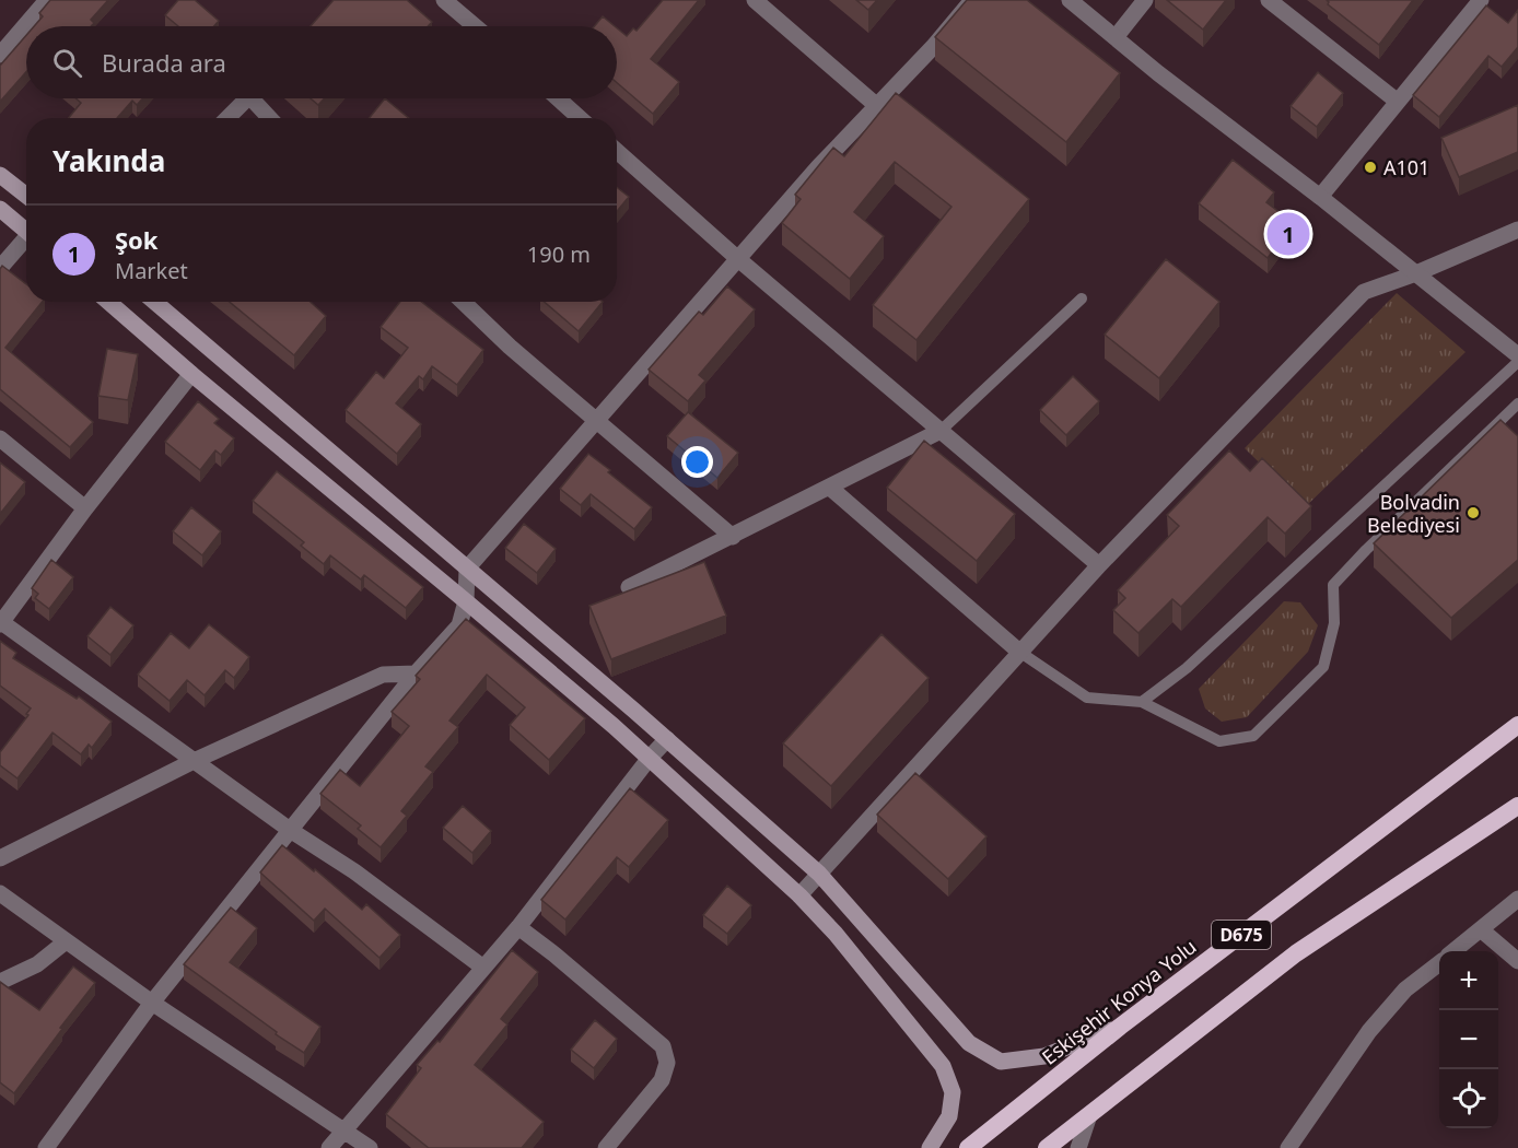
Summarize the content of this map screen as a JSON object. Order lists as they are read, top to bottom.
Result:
{
  "streets": {
    "highway": ["D675", "Eskişehir Konya Yolu"]
  },
  "places": ["A101", "Bolvadin Belediyesi"],
  "page": {
    "search": "Burada ara",
    "heading": "Yakında",
    "list": [
      {
        "mark": "1",
        "name": "Şok",
        "note": "Market",
        "value": "190 m"
      }
    ],
    "pins": "1",
    "map_buttons": ["+", "−"]
  }
}
